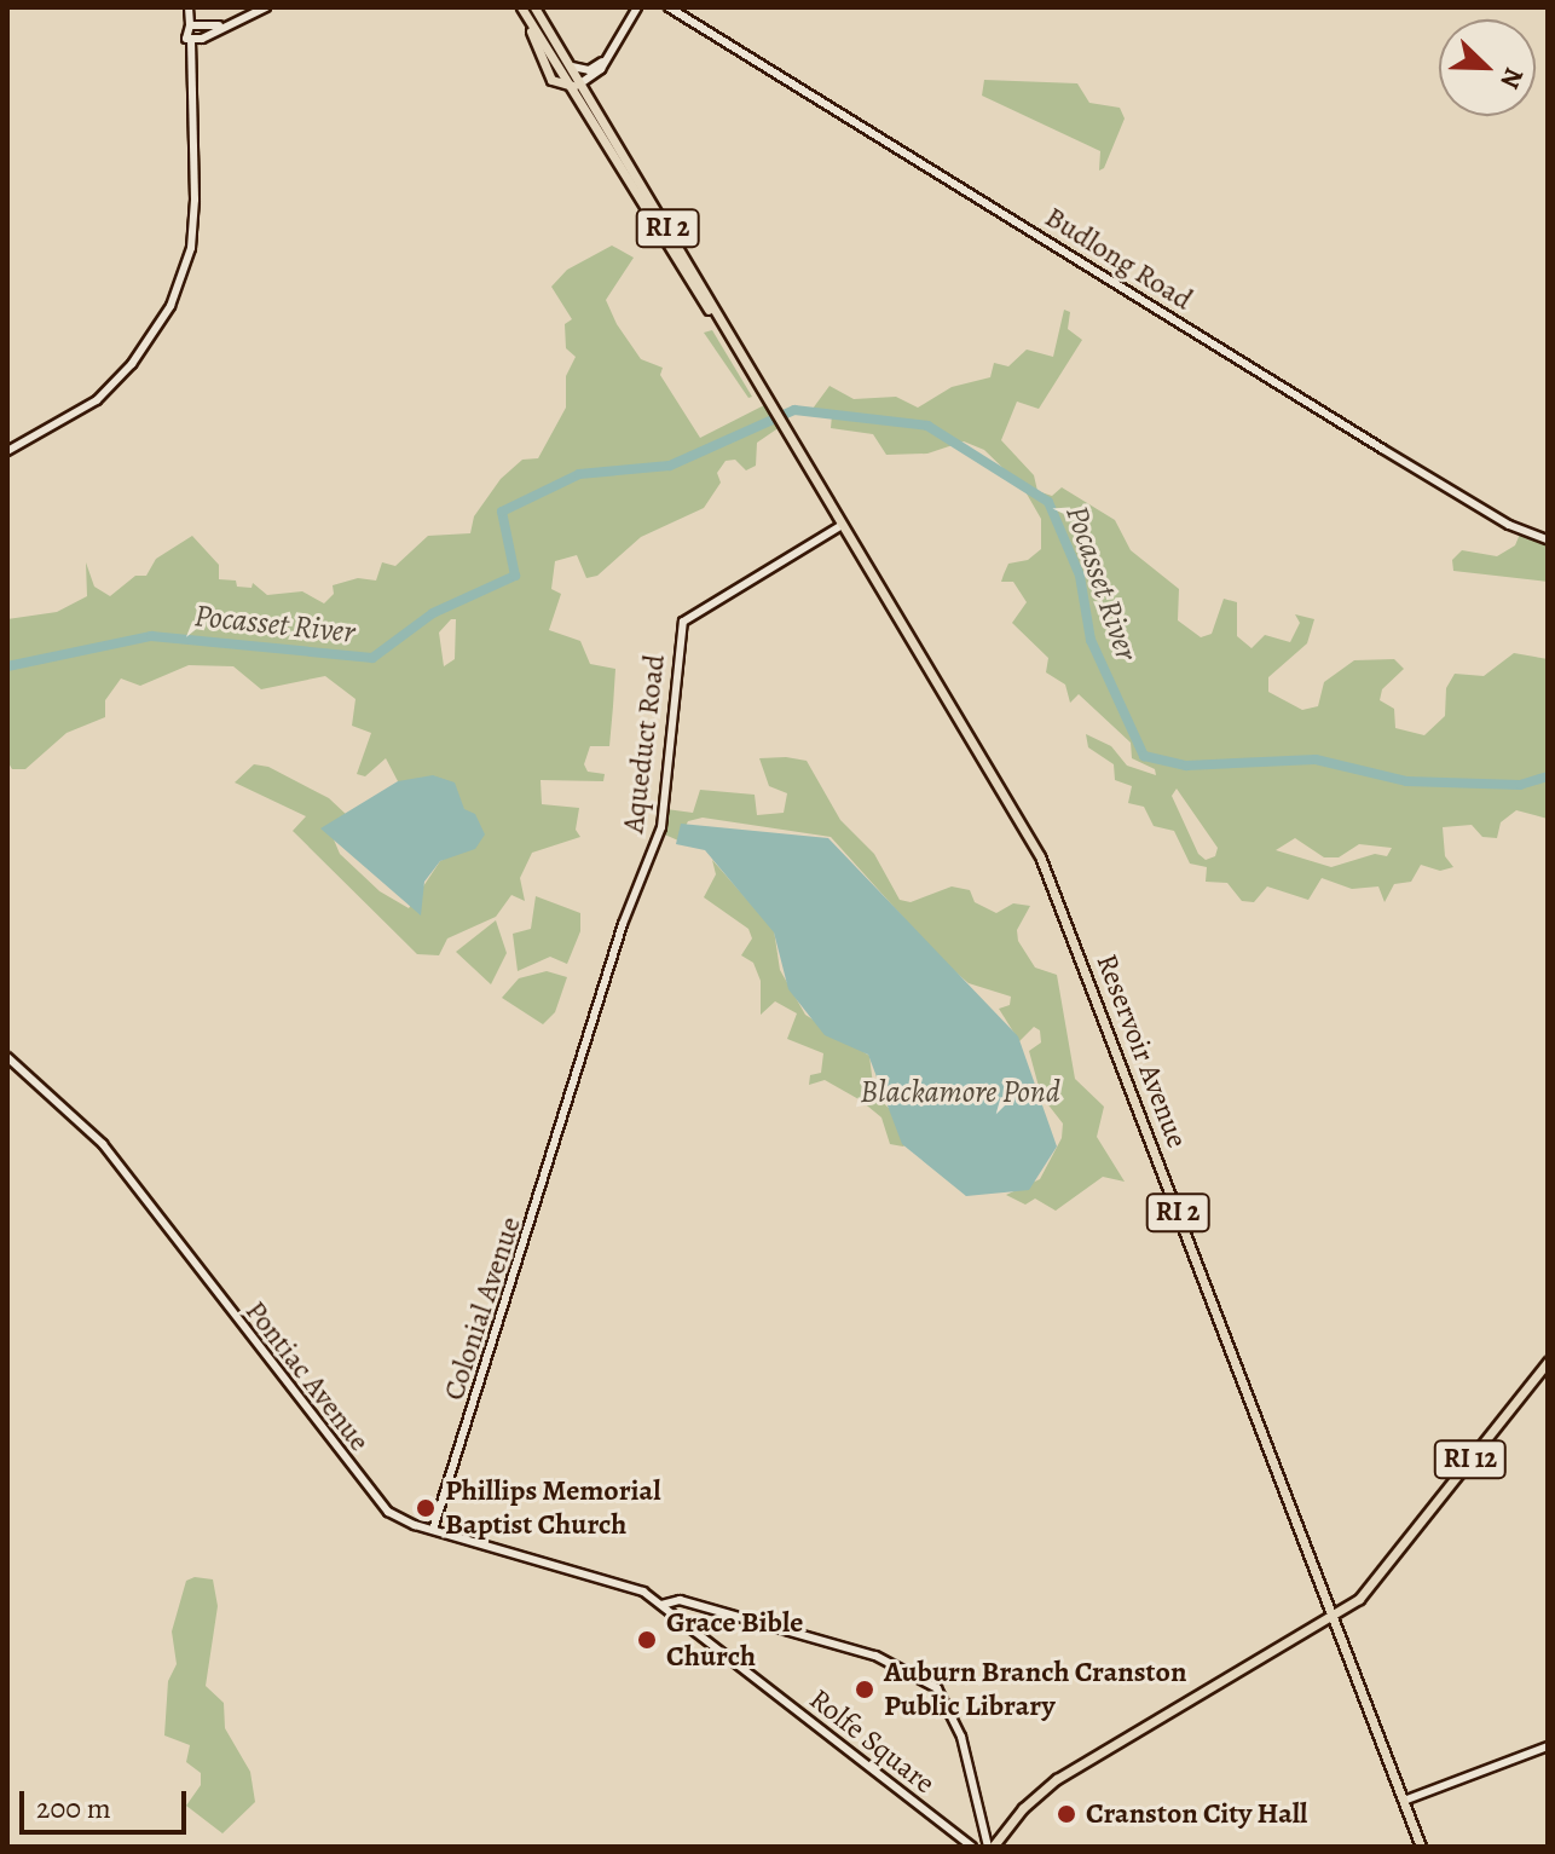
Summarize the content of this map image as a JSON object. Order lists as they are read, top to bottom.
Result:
{
  "streets": {
    "main road": ["RI 2", "Reservoir Avenue", "RI 12"],
    "street": [
      "Budlong Road",
      "Aqueduct Road",
      "Colonial Avenue",
      "Pontiac Avenue",
      "Rolfe Square"
    ]
  },
  "crossings": [
    ["Aqueduct Road", "Reservoir Avenue"],
    ["Aqueduct Road", "Colonial Avenue"],
    ["Reservoir Avenue", "RI 12"],
    ["Colonial Avenue", "Pontiac Avenue"],
    ["Pontiac Avenue", "RI 12"],
    ["Pontiac Avenue", "Rolfe Square"]
  ],
  "water": ["Pocasset River", "Blackamore Pond"],
  "places": [
    "Phillips Memorial Baptist Church",
    "Grace Bible Church",
    "Auburn Branch Cranston Public Library",
    "Cranston City Hall"
  ],
  "scale_bar": "200 m",
  "north": "bottom right"
}
